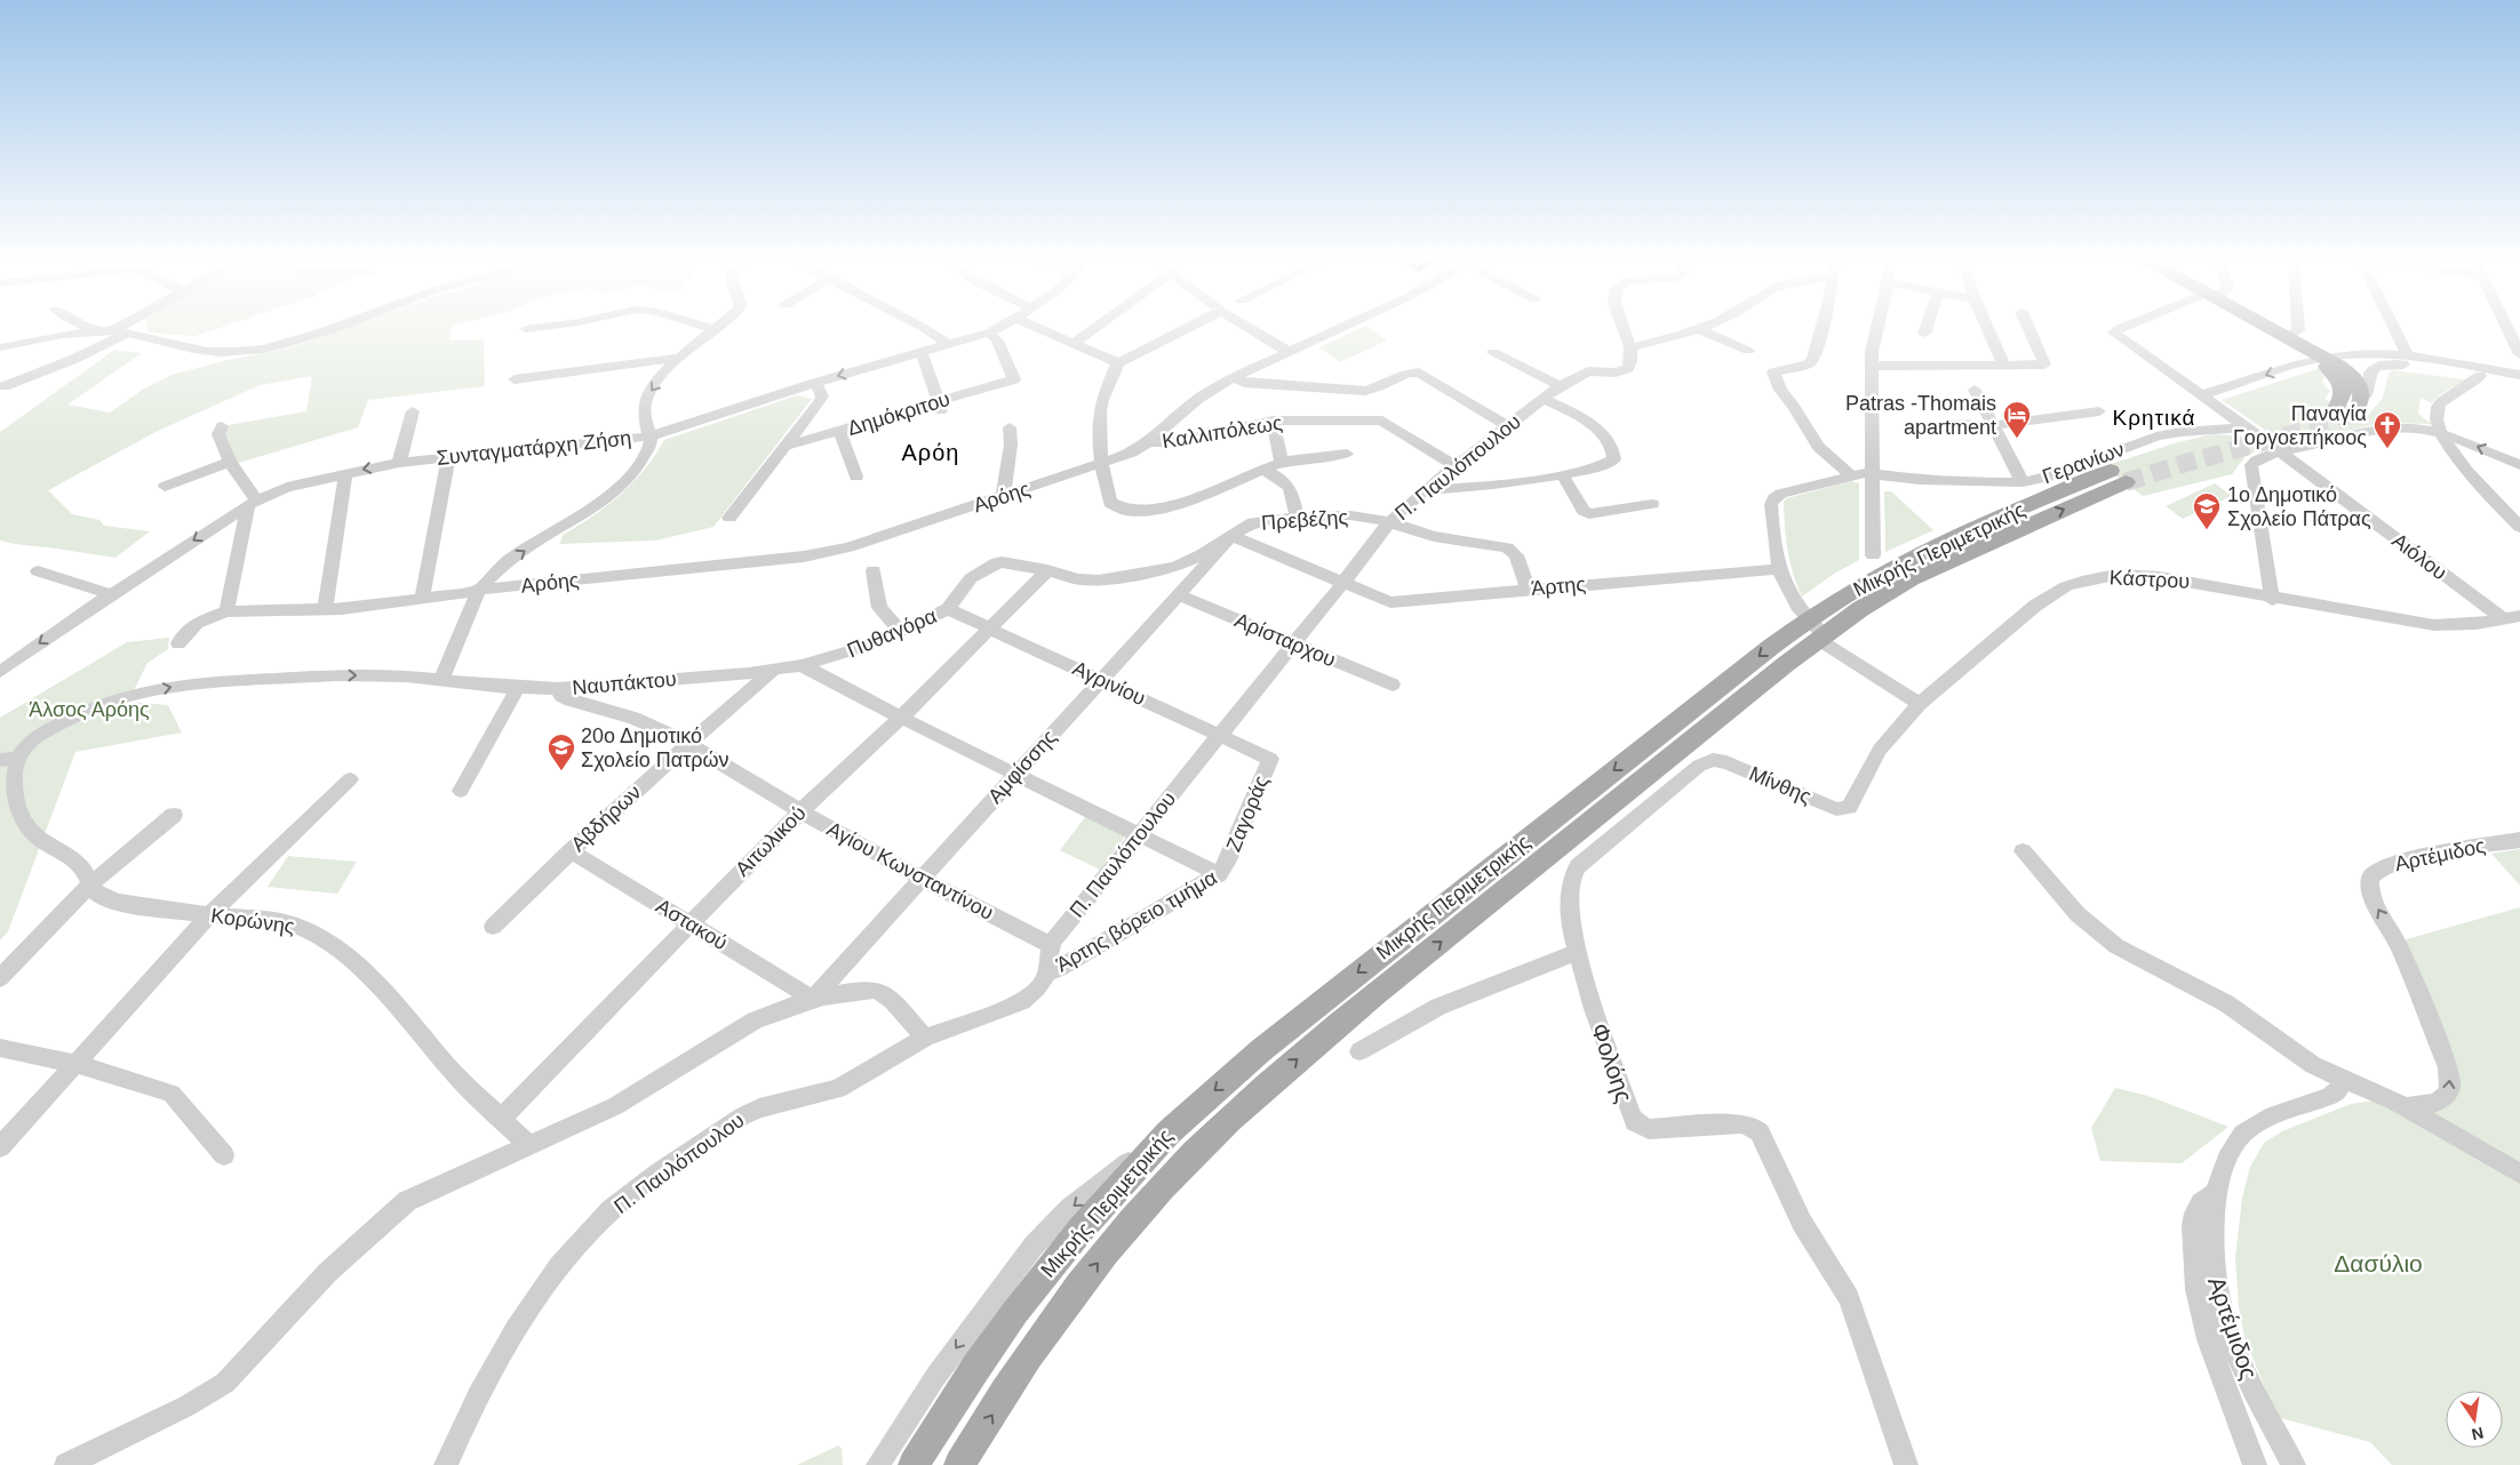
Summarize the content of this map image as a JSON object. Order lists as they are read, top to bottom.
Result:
{
  "streets": {
    "main road": ["Μικρής Περιμετρικής"],
    "street": [
      "Δημόκριτου",
      "Καλλιπόλεως",
      "Συνταγματάρχη Ζήση",
      "Γερανίων",
      "Π. Παυλόπουλου",
      "Αρόης",
      "Πρεβέζης",
      "Αιόλου",
      "Κάστρου",
      "Άρτης",
      "Πυθαγόρα",
      "Αρίσταρχου",
      "Ναυπάκτου",
      "Αγρινίου",
      "Αμφίσσης",
      "Μίνθης",
      "Ζαγοράς",
      "Αβδήρων",
      "Αιτωλικού",
      "Αρτέμιδος",
      "Αγίου Κωνσταντίνου",
      "Κορώνης",
      "Άρτης βόρειο τμήμα",
      "Αστακού",
      "Φολόης"
    ]
  },
  "crossings": [
    ["Δημόκριτου", "Συνταγματάρχη Ζήση"],
    ["Καλλιπόλεως", "Π. Παυλόπουλου"],
    ["Καλλιπόλεως", "Αρόης"],
    ["Γερανίων", "Αιόλου"],
    ["Π. Παυλόπουλου", "Πρεβέζης"],
    ["Π. Παυλόπουλου", "Άρτης"],
    ["Π. Παυλόπουλου", "Αρίσταρχου"],
    ["Π. Παυλόπουλου", "Αγρινίου"],
    ["Π. Παυλόπουλου", "Αγίου Κωνσταντίνου"],
    ["Π. Παυλόπουλου", "Άρτης βόρειο τμήμα"],
    ["Πρεβέζης", "Άρτης"],
    ["Πρεβέζης", "Πυθαγόρα"],
    ["Πρεβέζης", "Αμφίσσης"],
    ["Πρεβέζης", "Αιτωλικού"],
    ["Αιόλου", "Κάστρου"],
    ["Κάστρου", "Μίνθης"],
    ["Άρτης", "Αμφίσσης"],
    ["Πυθαγόρα", "Ναυπάκτου"],
    ["Πυθαγόρα", "Αγρινίου"],
    ["Αρίσταρχου", "Αμφίσσης"],
    ["Ναυπάκτου", "Αβδήρων"],
    ["Ναυπάκτου", "Αγίου Κωνσταντίνου"],
    ["Ναυπάκτου", "Κορώνης"],
    ["Αγρινίου", "Αμφίσσης"],
    ["Αγρινίου", "Ζαγοράς"],
    ["Αγρινίου", "Αιτωλικού"],
    ["Αμφίσσης", "Αγίου Κωνσταντίνου"],
    ["Αμφίσσης", "Αστακού"],
    ["Μίνθης", "Φολόης"],
    ["Ζαγοράς", "Άρτης βόρειο τμήμα"],
    ["Αβδήρων", "Αγίου Κωνσταντίνου"],
    ["Αβδήρων", "Αστακού"],
    ["Αιτωλικού", "Αγίου Κωνσταντίνου"],
    ["Αιτωλικού", "Κορώνης"],
    ["Αιτωλικού", "Αστακού"]
  ],
  "one_way": ["Συνταγματάρχη Ζήση", "Ναυπάκτου"],
  "districts": ["Κρητικά", "Αρόη"],
  "parks": ["Άλσος Αρόης", "Δασύλιο"],
  "places": {
    "hotel": ["Patras -Thomais apartment"],
    "church": ["Παναγία Γοργοεπήκοος"],
    "school or university": ["1ο Δημοτικό Σχολείο Πάτρας", "20ο Δημοτικό Σχολείο Πατρών"]
  },
  "north": "bottom"
}
